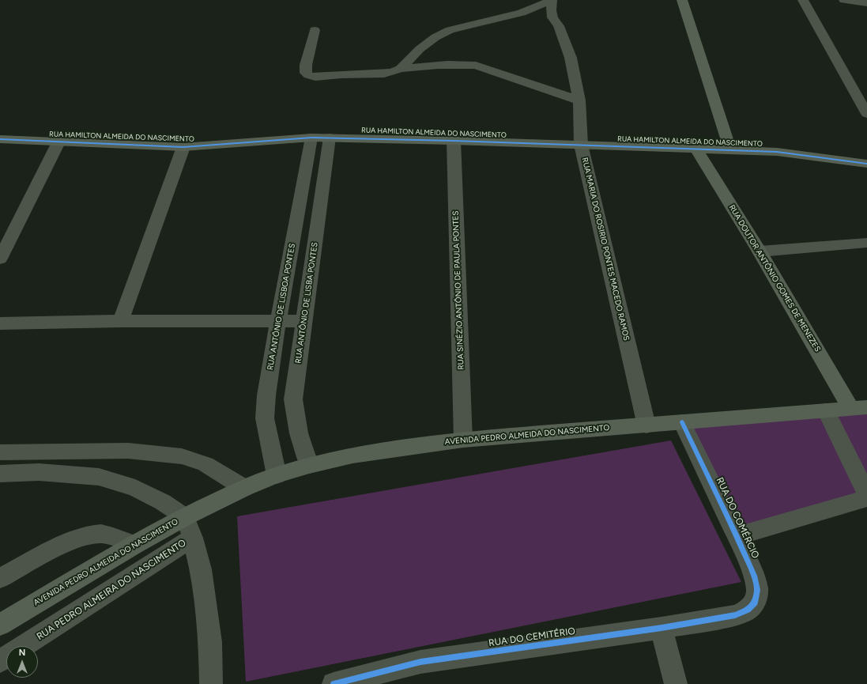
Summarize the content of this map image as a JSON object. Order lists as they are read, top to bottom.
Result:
{
  "streets": {
    "street": [
      "RUA HAMILTON ALMEIDA DO NASCIMENTO",
      "RUA MARIA DO ROSIRIO PONTES MACEDO RAMOS",
      "RUA DOUTOR ANTÔNIO GOMES DE MENEZES",
      "RUA SINÉZIO ANTÔNIO DE PAULA PONTES",
      "RUA ANTÔNIO DE LISBA PONTES",
      "RUA ANTÔNIO DE LISBOA PONTES",
      "AVENIDA PEDRO ALMEIDA DO NASCIMENTO",
      "RUA DO COMÉRCIO",
      "RUA PEDRO ALMEIRA DO NASCIMENTO",
      "RUA DO CEMITÉRIO"
    ]
  },
  "crossings": [
    ["RUA HAMILTON ALMEIDA DO NASCIMENTO", "RUA MARIA DO ROSIRIO PONTES MACEDO RAMOS"],
    ["RUA HAMILTON ALMEIDA DO NASCIMENTO", "RUA DOUTOR ANTÔNIO GOMES DE MENEZES"],
    ["RUA HAMILTON ALMEIDA DO NASCIMENTO", "RUA SINÉZIO ANTÔNIO DE PAULA PONTES"],
    ["RUA HAMILTON ALMEIDA DO NASCIMENTO", "RUA ANTÔNIO DE LISBA PONTES"],
    ["RUA HAMILTON ALMEIDA DO NASCIMENTO", "RUA ANTÔNIO DE LISBOA PONTES"],
    ["RUA MARIA DO ROSIRIO PONTES MACEDO RAMOS", "AVENIDA PEDRO ALMEIDA DO NASCIMENTO"],
    ["RUA DOUTOR ANTÔNIO GOMES DE MENEZES", "AVENIDA PEDRO ALMEIDA DO NASCIMENTO"],
    ["RUA SINÉZIO ANTÔNIO DE PAULA PONTES", "AVENIDA PEDRO ALMEIDA DO NASCIMENTO"],
    ["RUA ANTÔNIO DE LISBA PONTES", "AVENIDA PEDRO ALMEIDA DO NASCIMENTO"],
    ["RUA ANTÔNIO DE LISBOA PONTES", "AVENIDA PEDRO ALMEIDA DO NASCIMENTO"],
    ["AVENIDA PEDRO ALMEIDA DO NASCIMENTO", "RUA DO COMÉRCIO"],
    ["RUA DO COMÉRCIO", "RUA DO CEMITÉRIO"]
  ],
  "north": "top"
}
